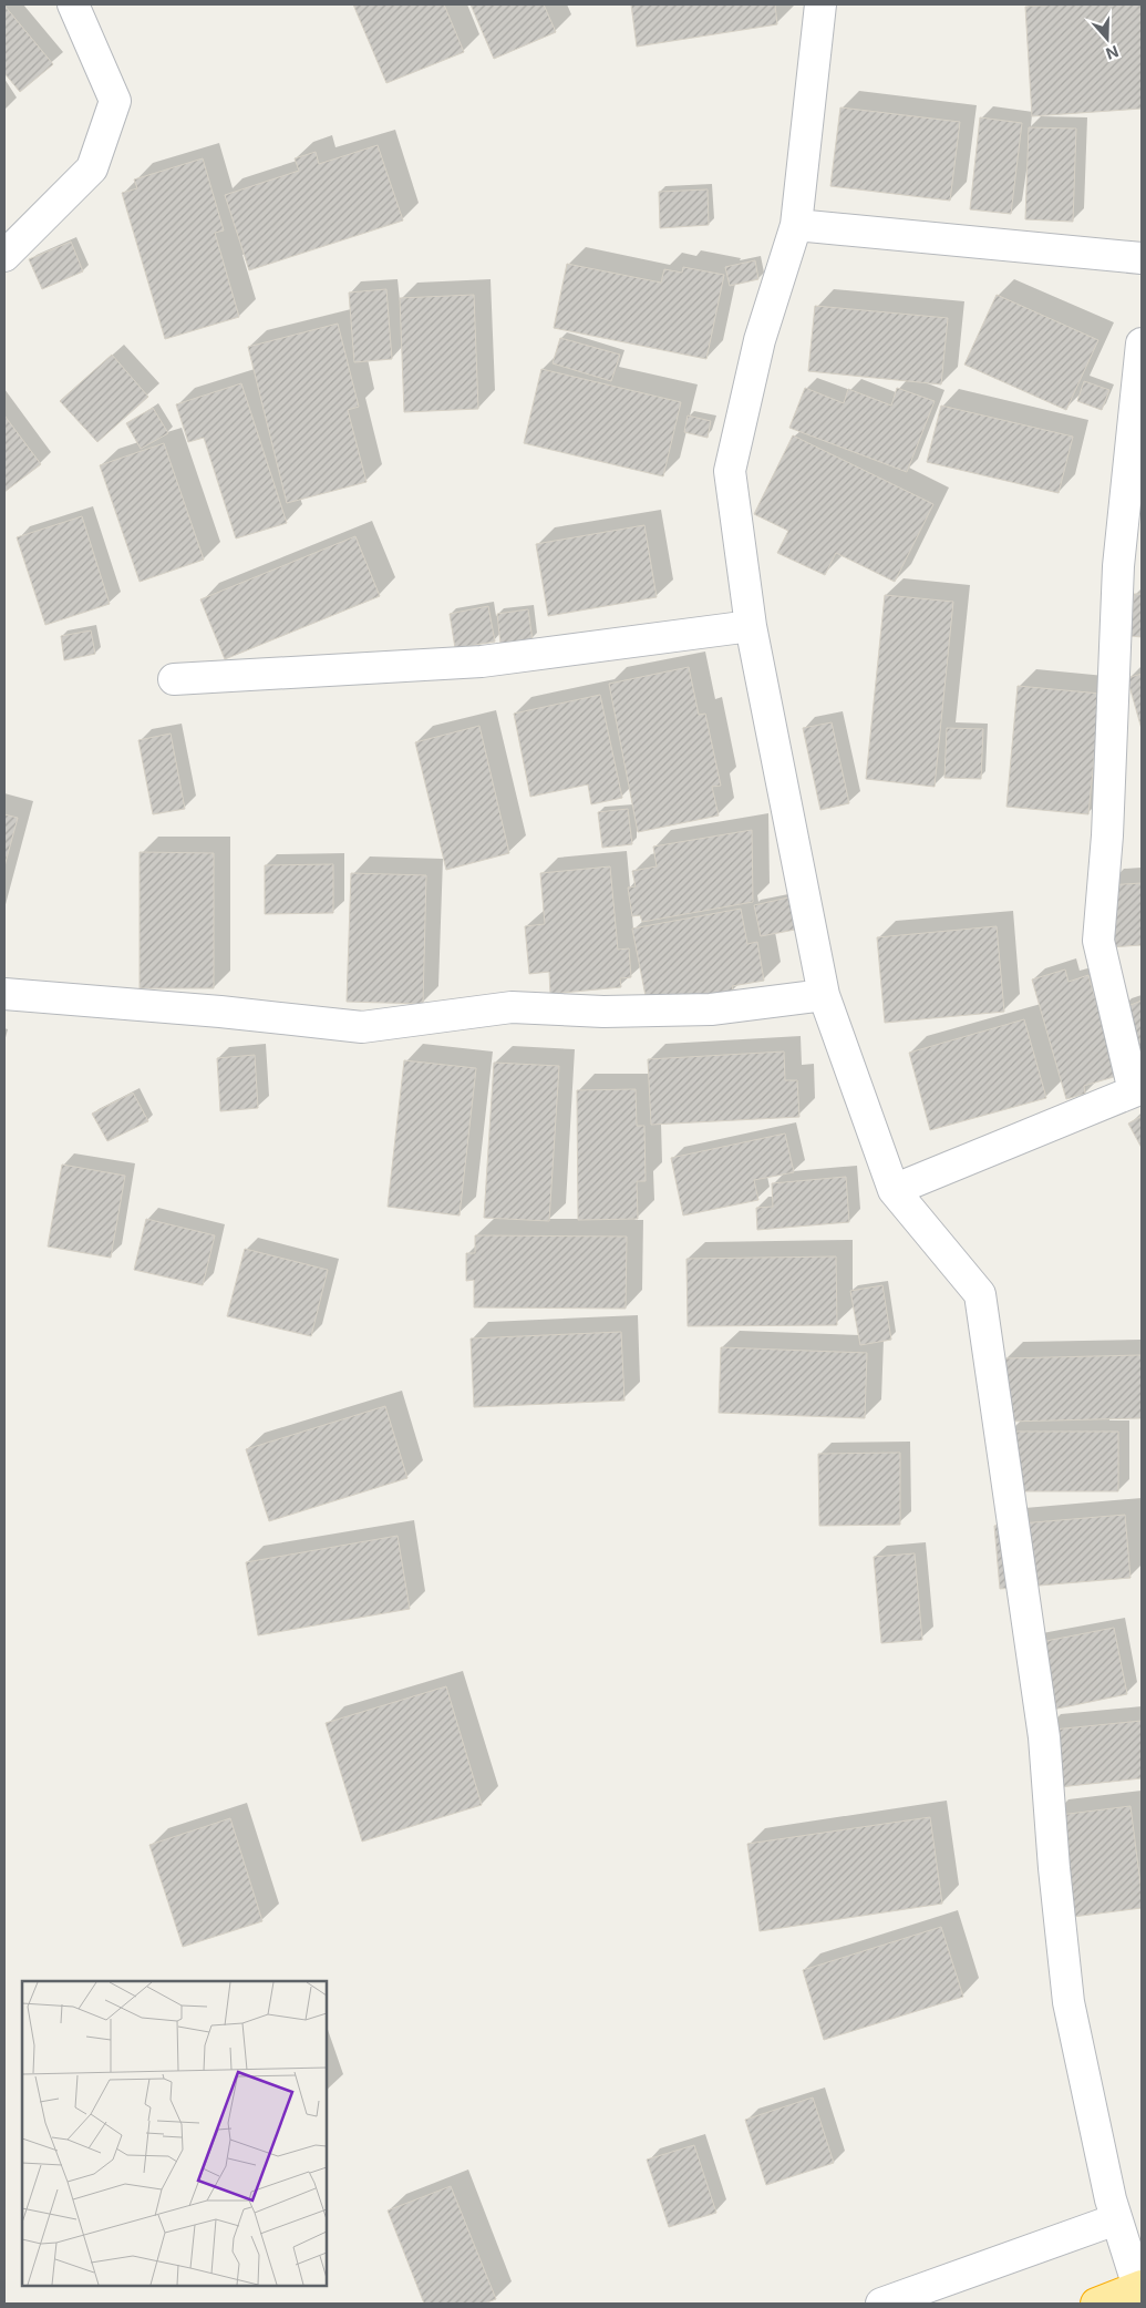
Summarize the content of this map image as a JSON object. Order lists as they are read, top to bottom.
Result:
{
  "north": "bottom"
}
